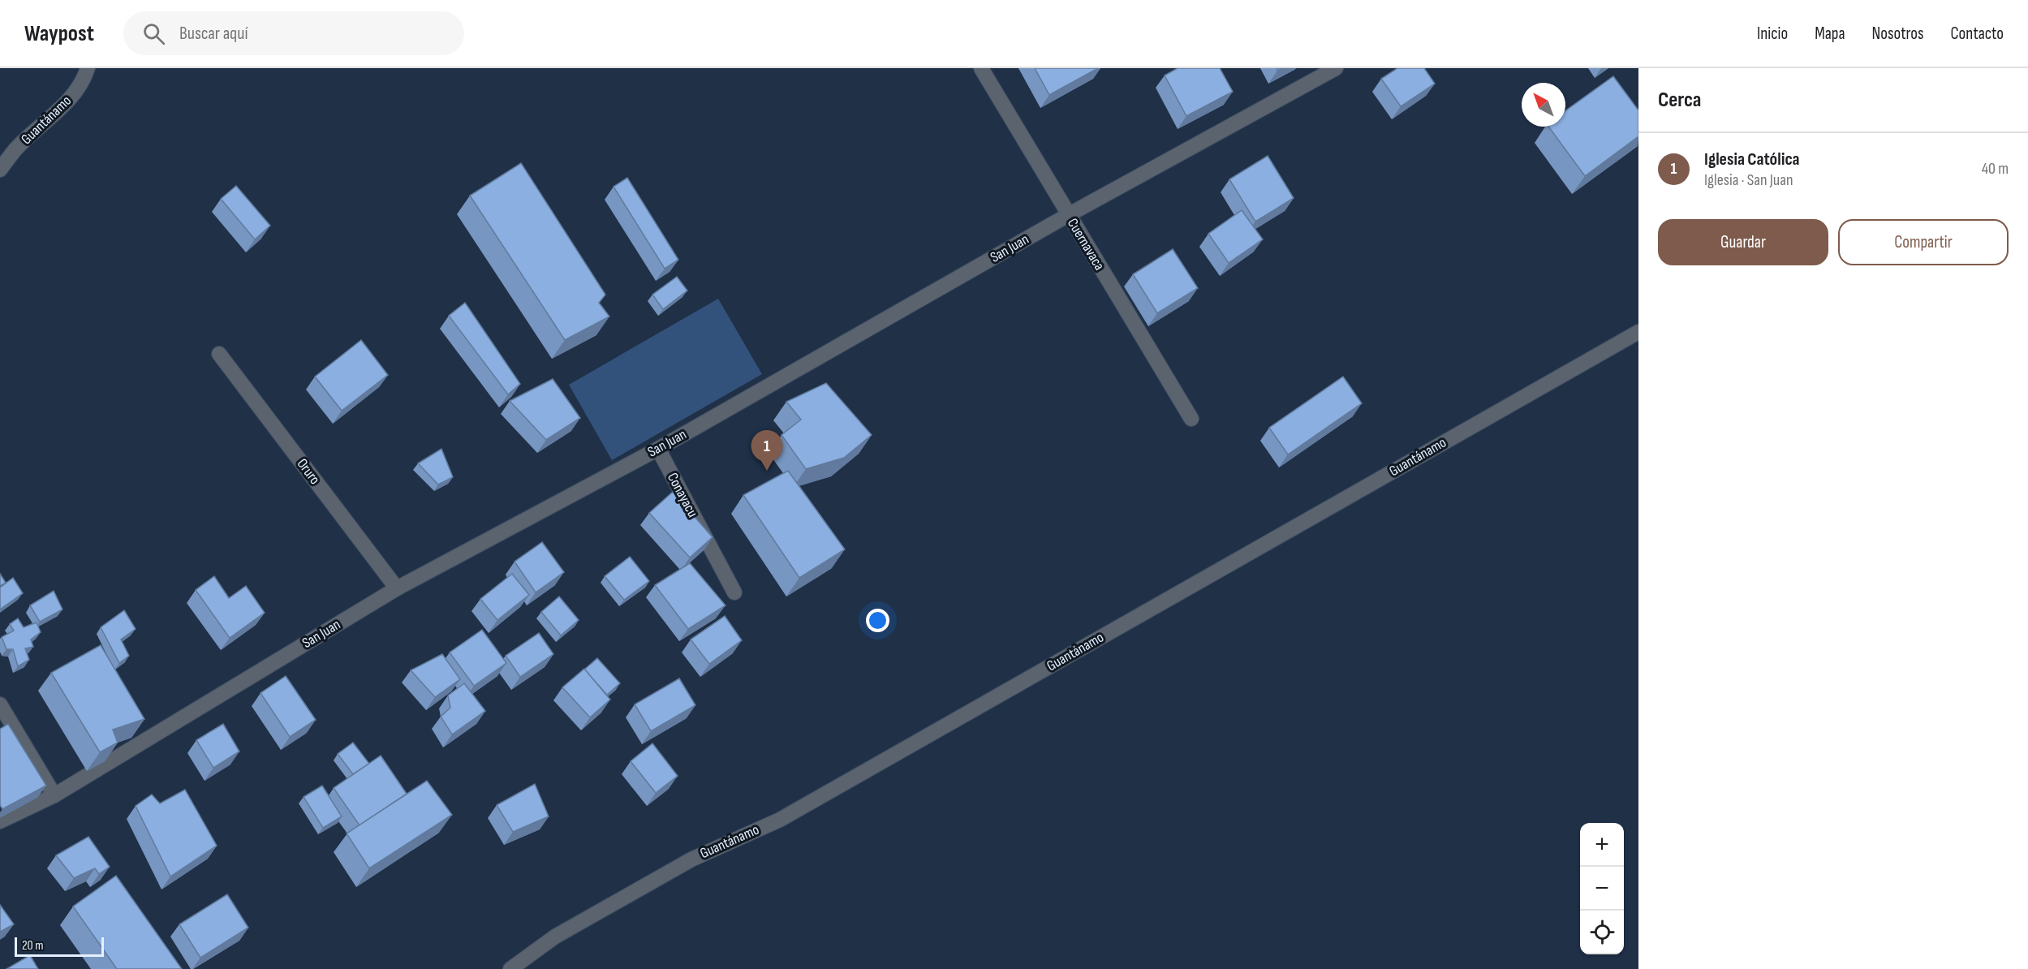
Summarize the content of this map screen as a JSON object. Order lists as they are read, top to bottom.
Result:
{
  "streets": {
    "street": [
      "Guantánamo",
      "Cuernavaca",
      "San Juan",
      "Oruro",
      "Conayacu"
    ]
  },
  "crossings": [
    ["Cuernavaca", "San Juan"],
    ["San Juan", "Oruro"],
    ["San Juan", "Conayacu"]
  ],
  "scale_bar": "20 m",
  "north": "top left",
  "page": {
    "header": "Waypost",
    "search": "Buscar aquí",
    "nav": [
      "Inicio",
      "Mapa",
      "Nosotros",
      "Contacto"
    ],
    "heading": "Cerca",
    "list": [
      {
        "mark": "1",
        "name": "Iglesia Católica",
        "note": "Iglesia · San Juan",
        "value": "40 m"
      }
    ],
    "buttons": ["Guardar", "Compartir"],
    "pins": "1",
    "map_buttons": ["+", "−"],
    "scale": "20 m"
  }
}
